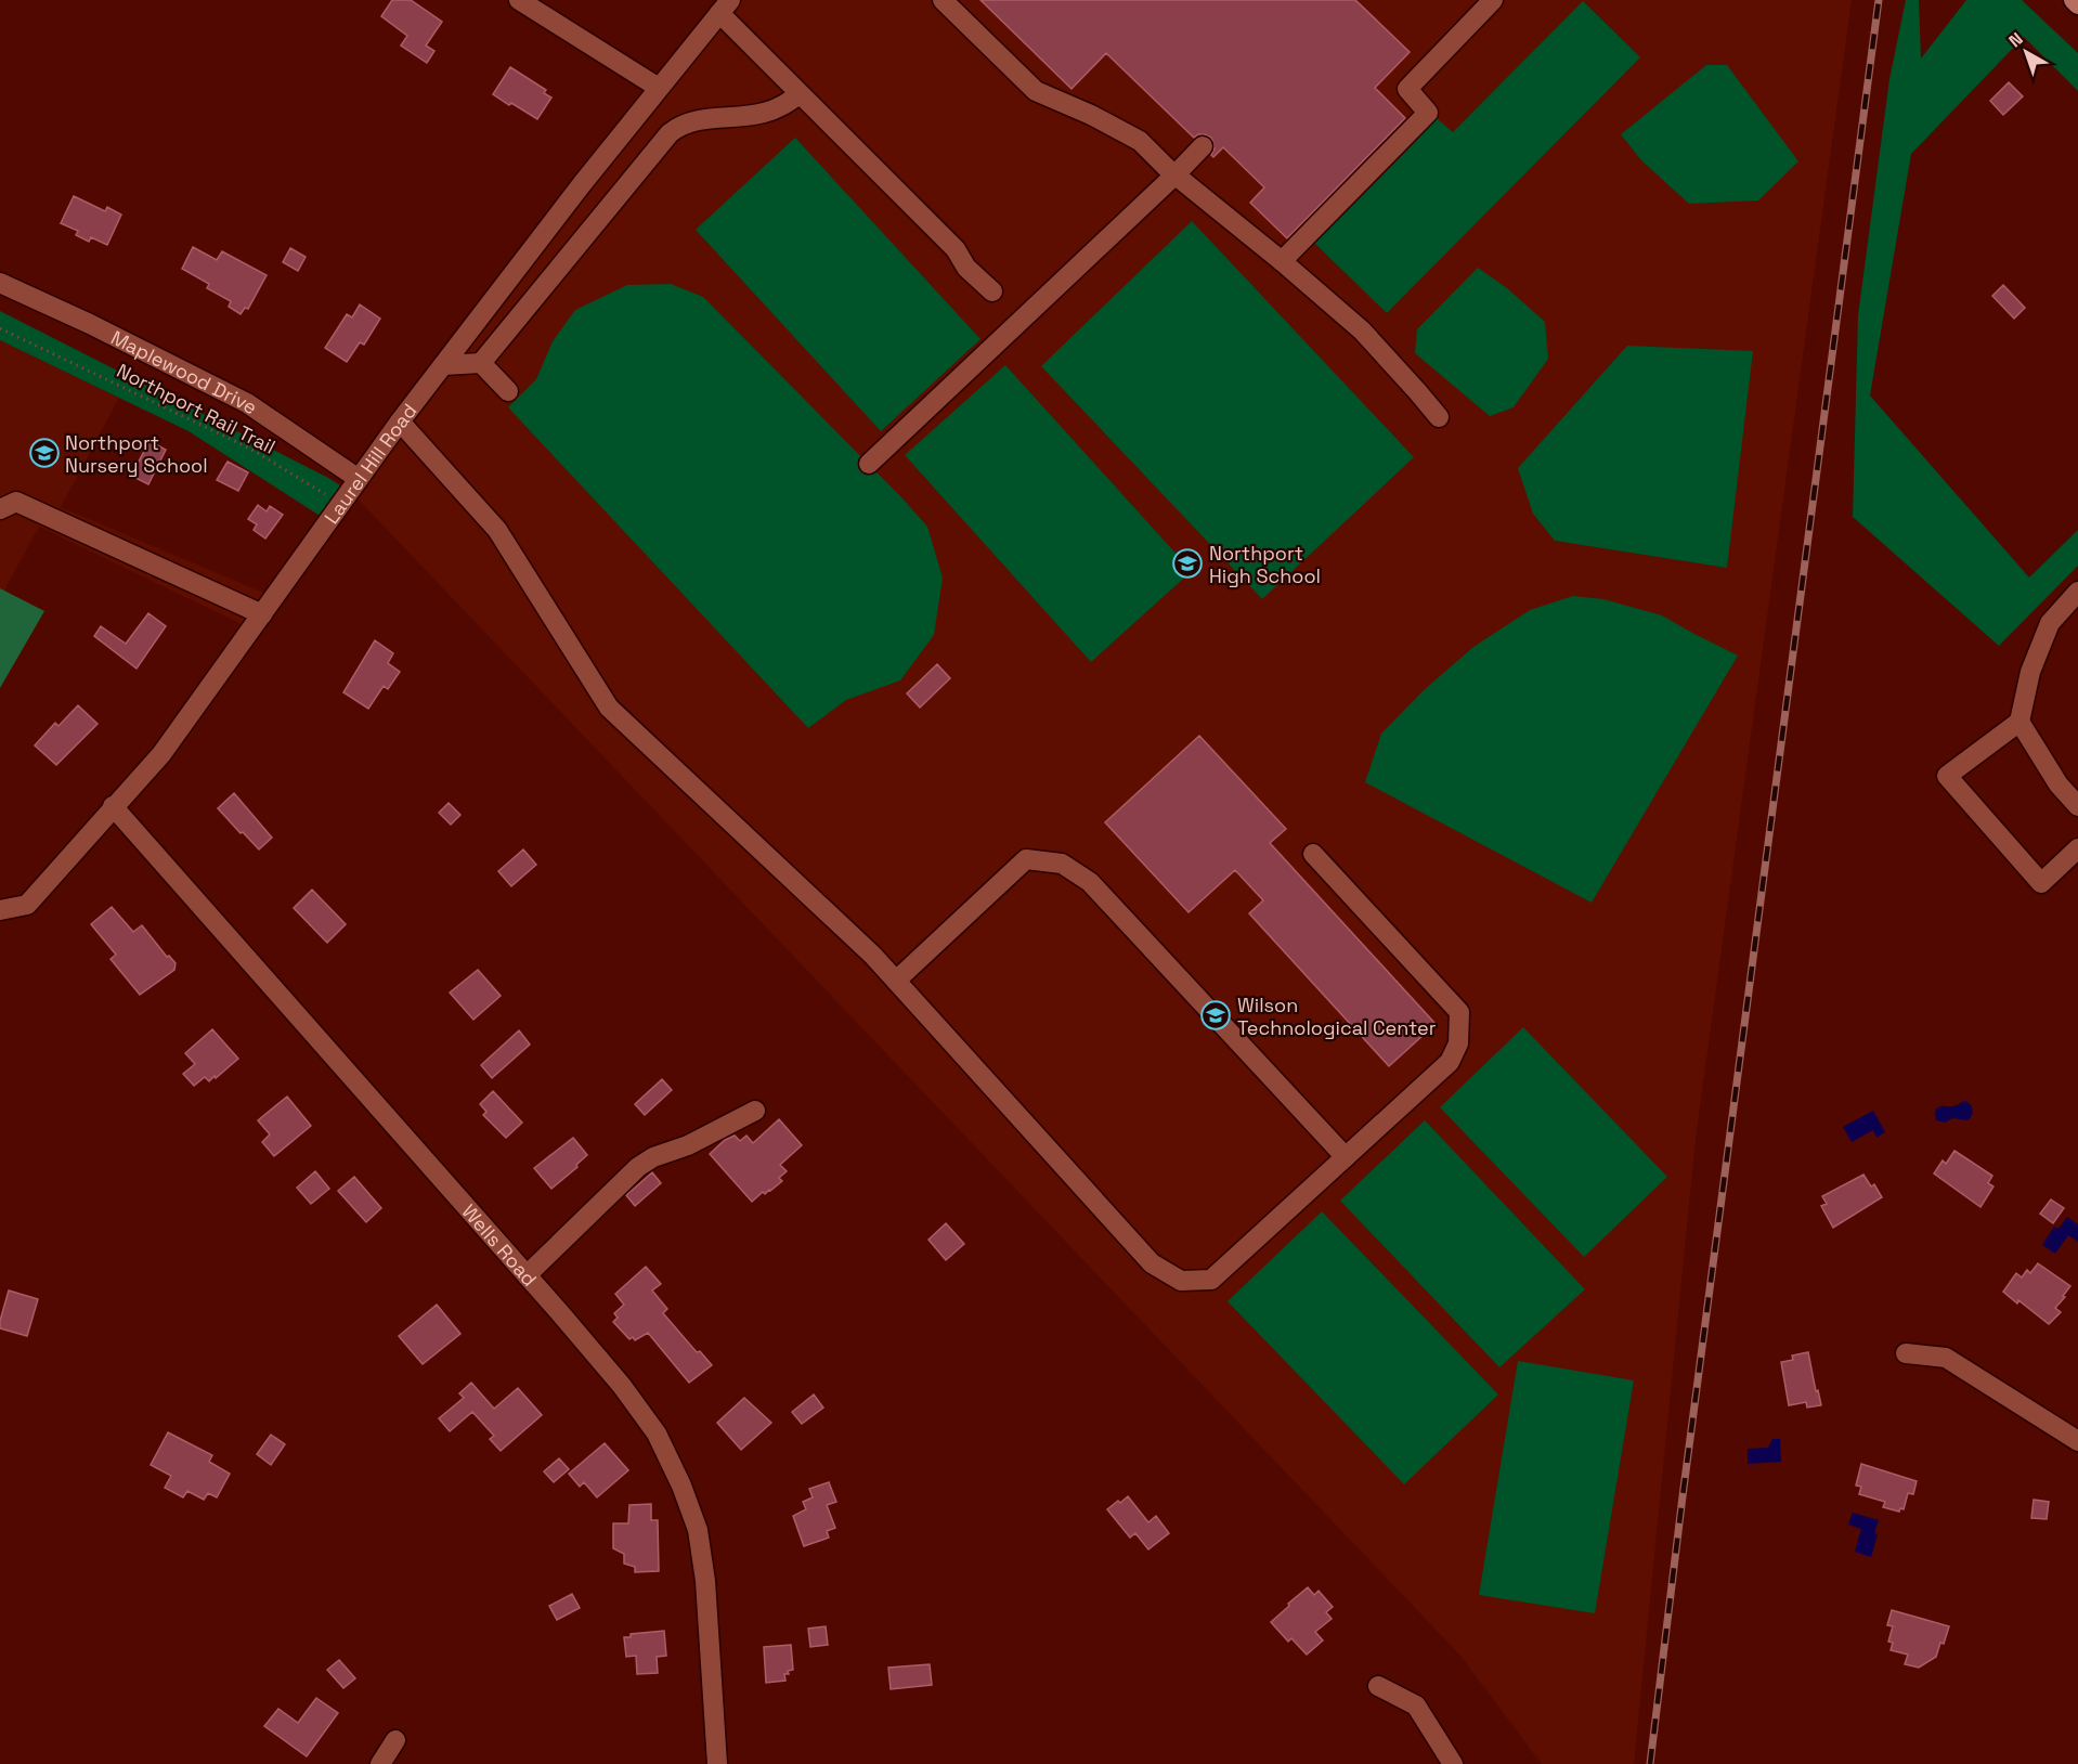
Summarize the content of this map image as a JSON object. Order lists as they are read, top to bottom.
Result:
{
  "streets": {
    "street": ["Maplewood Drive", "Laurel Hill Road", "Wells Road"],
    "path": ["Northport Rail Trail"]
  },
  "crossings": [
    ["Maplewood Drive", "Laurel Hill Road"],
    ["Northport Rail Trail", "Laurel Hill Road"],
    ["Laurel Hill Road", "Wells Road"]
  ],
  "places": {
    "school or university": ["Northport Nursery School", "Northport High School", "Wilson Technological Center"]
  },
  "north": "top left"
}
